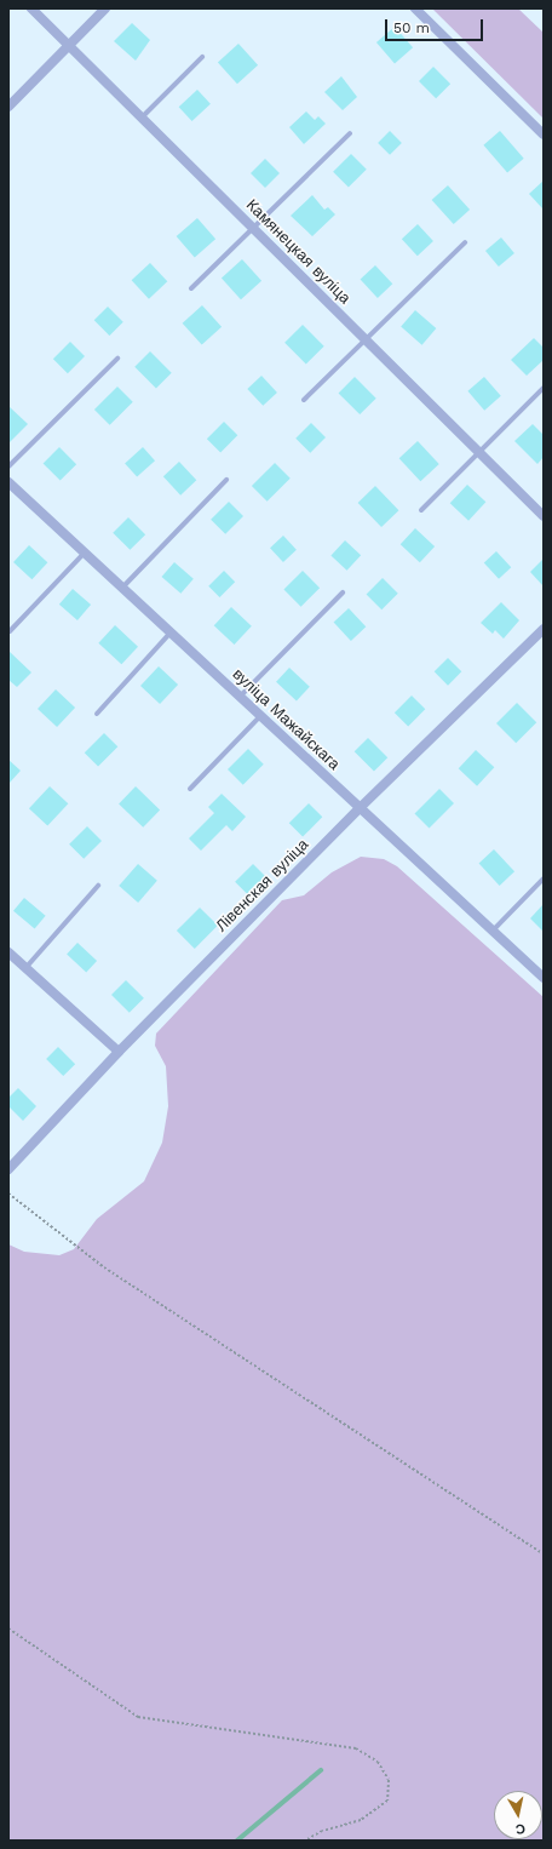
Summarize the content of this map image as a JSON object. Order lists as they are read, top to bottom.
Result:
{
  "streets": {
    "street": ["Камянецкая вуліца", "вуліца Мажайскага", "Лівенская вуліца"]
  },
  "crossings": [
    ["вуліца Мажайскага", "Лівенская вуліца"]
  ],
  "scale_bar": "50 m",
  "north": "bottom"
}
